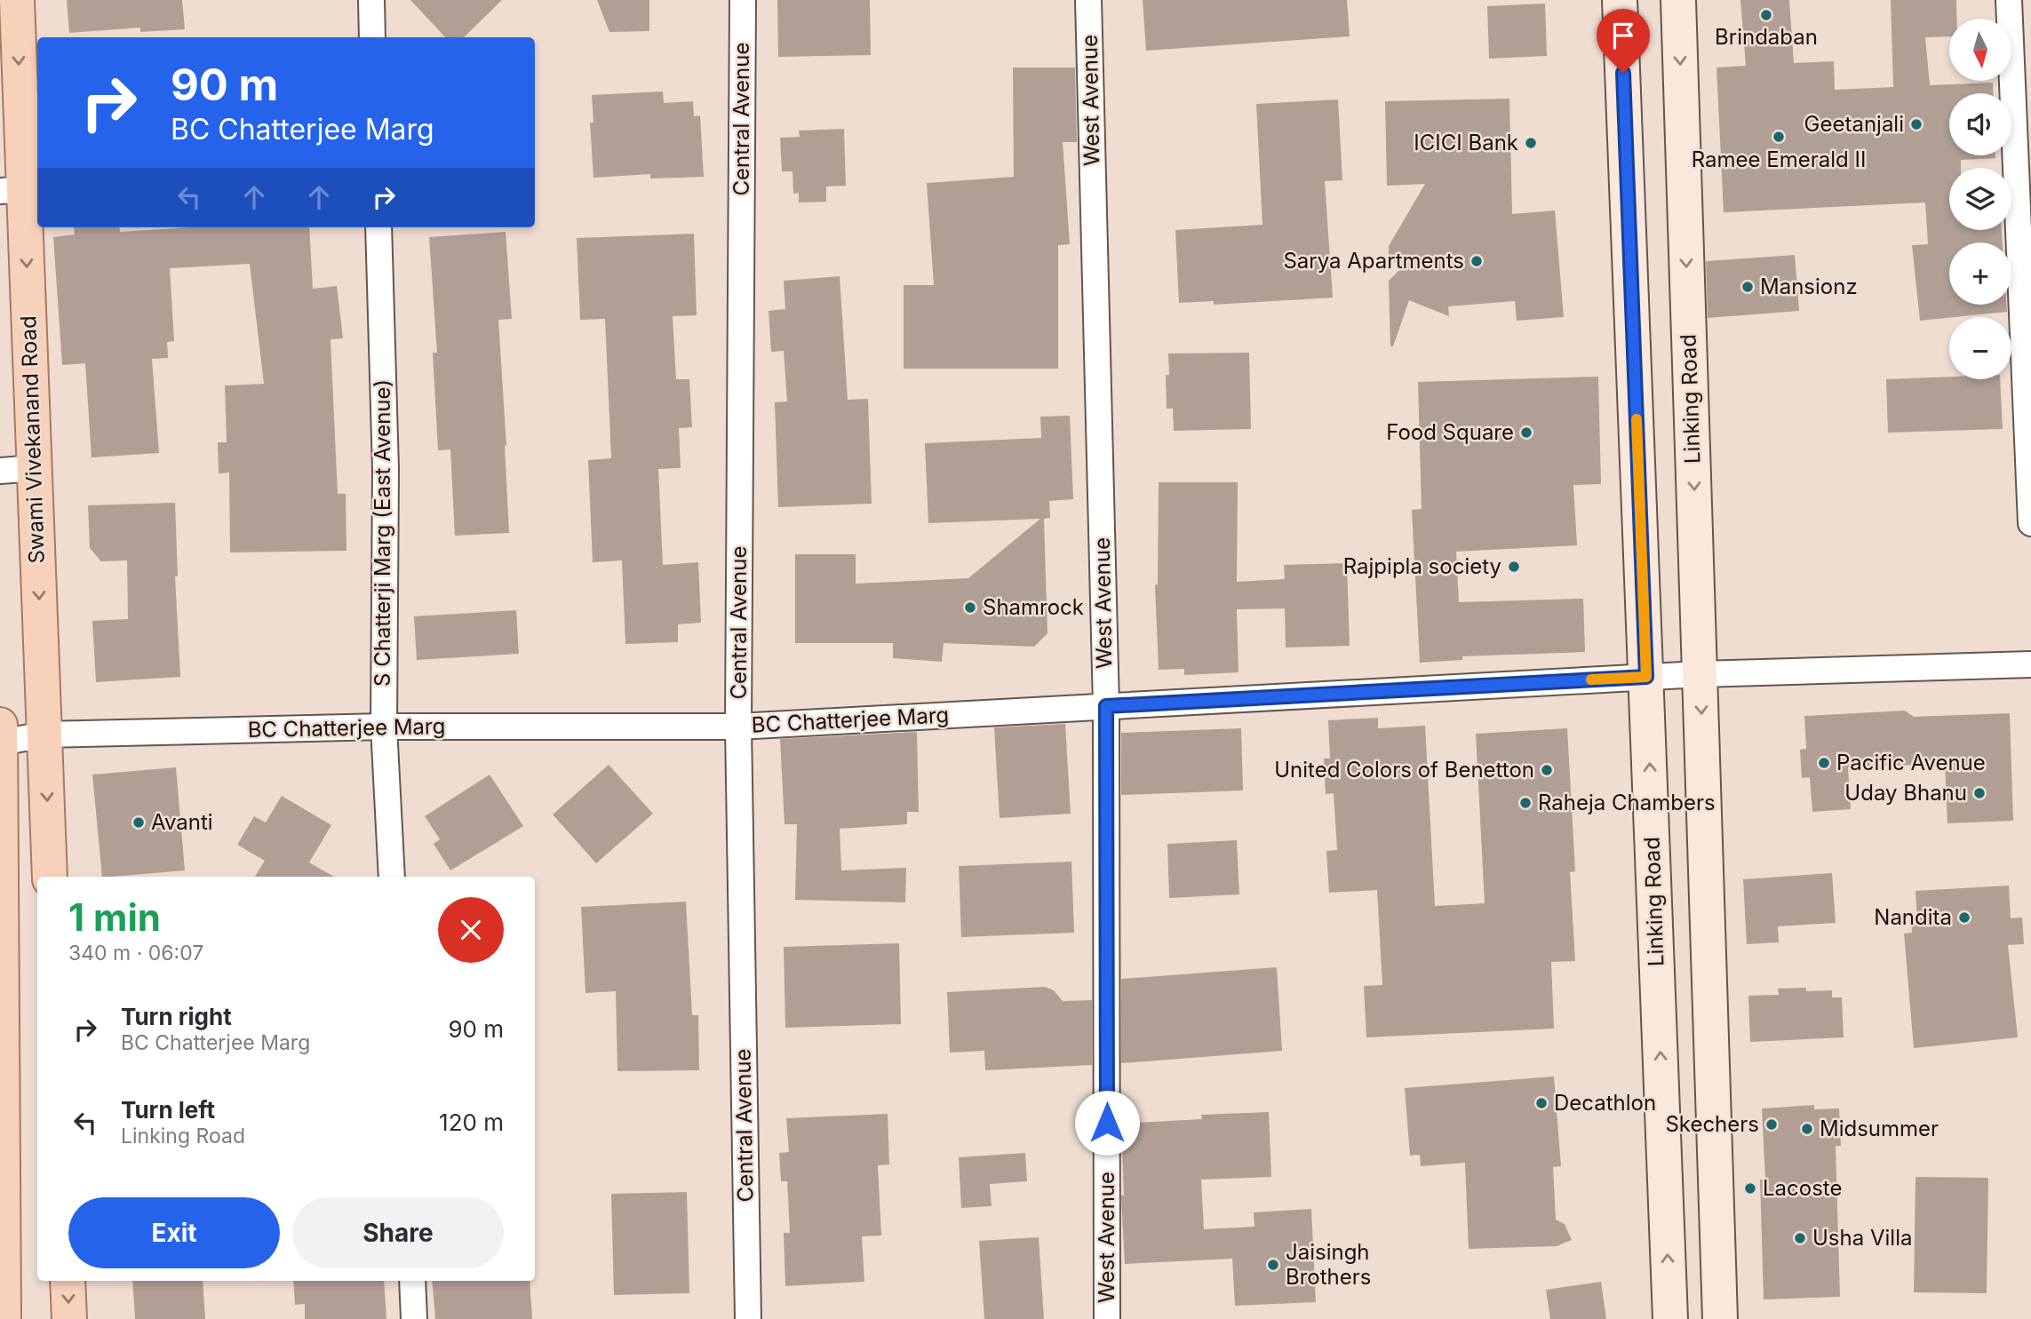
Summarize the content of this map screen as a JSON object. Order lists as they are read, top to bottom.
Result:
{
  "streets": {
    "main road": ["Linking Road", "Swami Vivekanand Road"],
    "street": [
      "West Avenue",
      "Central Avenue",
      "S Chatterji Marg (East Avenue)",
      "BC Chatterjee Marg"
    ]
  },
  "crossings": [
    ["West Avenue", "BC Chatterjee Marg"],
    ["Central Avenue", "BC Chatterjee Marg"],
    ["Linking Road", "BC Chatterjee Marg"],
    ["Swami Vivekanand Road", "BC Chatterjee Marg"],
    ["S Chatterji Marg (East Avenue)", "BC Chatterjee Marg"]
  ],
  "one_way": ["Swami Vivekanand Road"],
  "places": [
    "Brindaban",
    "Geetanjali",
    "Ramee Emerald II",
    "ICICI Bank",
    "Sarya Apartments",
    "Mansionz",
    "Food Square",
    "Rajpipla society",
    "Shamrock",
    "Pacific Avenue",
    "United Colors of Benetton",
    "Uday Bhanu",
    "Raheja Chambers",
    "Avanti",
    "Nandita",
    "Decathlon",
    "Skechers",
    "Midsummer",
    "Lacoste",
    "Usha Villa",
    "Jaisingh Brothers"
  ],
  "north": "bottom",
  "page": {
    "map_buttons": ["+", "−"],
    "turn": ["90 m", "BC Chatterjee Marg"],
    "heading": ["1 min", "340 m · 06:07"],
    "list": [
      {
        "name": "Turn right",
        "note": "BC Chatterjee Marg",
        "value": "90 m"
      },
      {
        "name": "Turn left",
        "note": "Linking Road",
        "value": "120 m"
      }
    ],
    "buttons": ["Exit", "Share"]
  }
}
